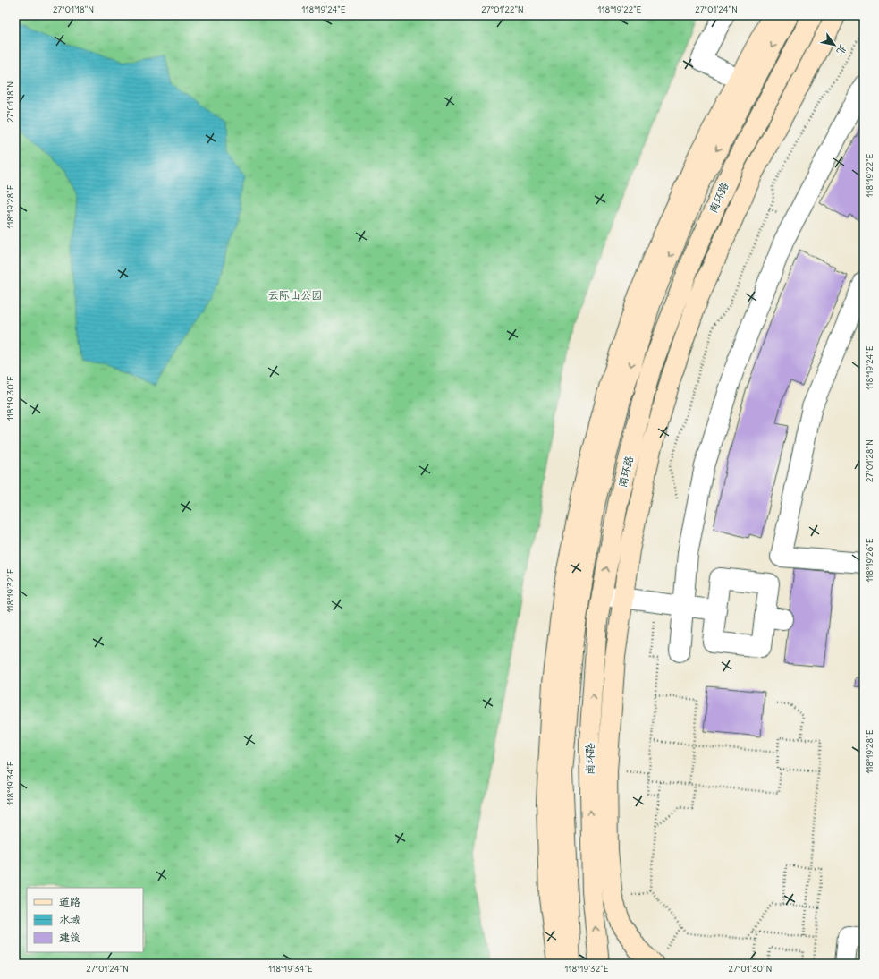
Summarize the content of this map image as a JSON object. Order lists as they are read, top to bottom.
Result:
{
  "streets": {
    "street": ["南环路"]
  },
  "parks": ["云际山公园"],
  "legend": ["道路", "水域", "建筑"],
  "north": "bottom right",
  "coordinates": [
    "27°01'18\"N",
    "118°19'24\"E",
    "27°01'22\"N",
    "118°19'22\"E",
    "27°01'24\"N",
    "118°19'28\"E",
    "118°19'30\"E",
    "27°01'28\"N",
    "118°19'26\"E",
    "118°19'32\"E",
    "118°19'34\"E",
    "27°01'30\"N"
  ]
}
